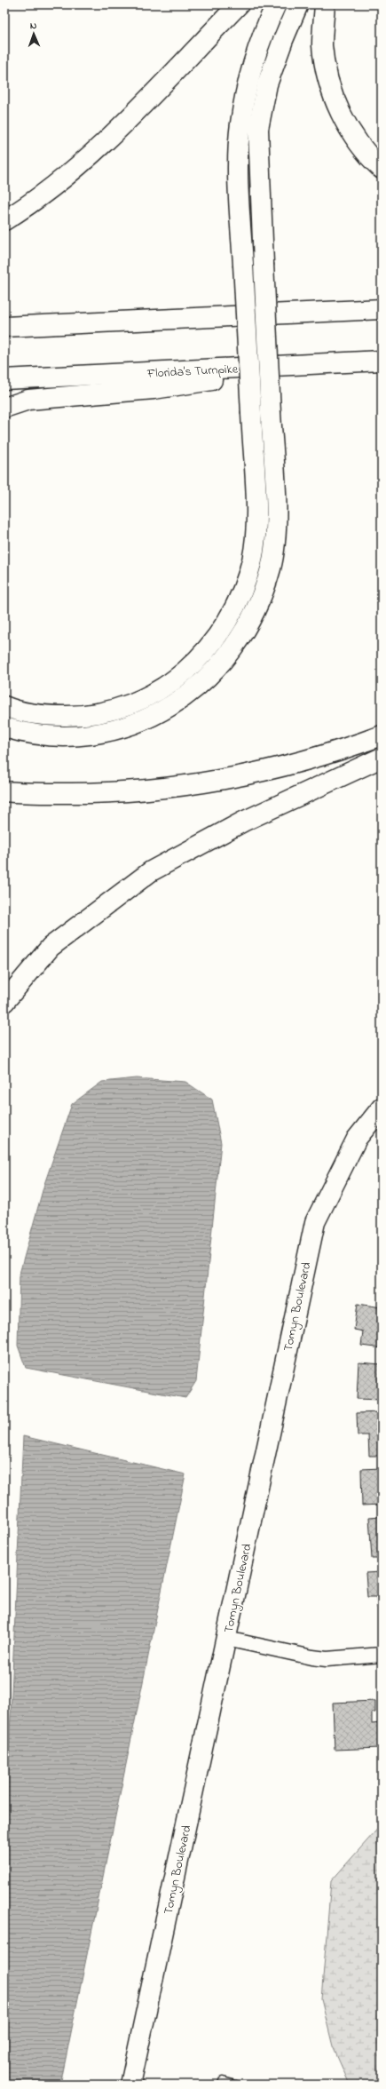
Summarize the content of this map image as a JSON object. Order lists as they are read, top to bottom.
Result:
{
  "streets": {
    "main road": ["Florida's Turnpike", "Tomyn Boulevard"]
  },
  "north": "top"
}
